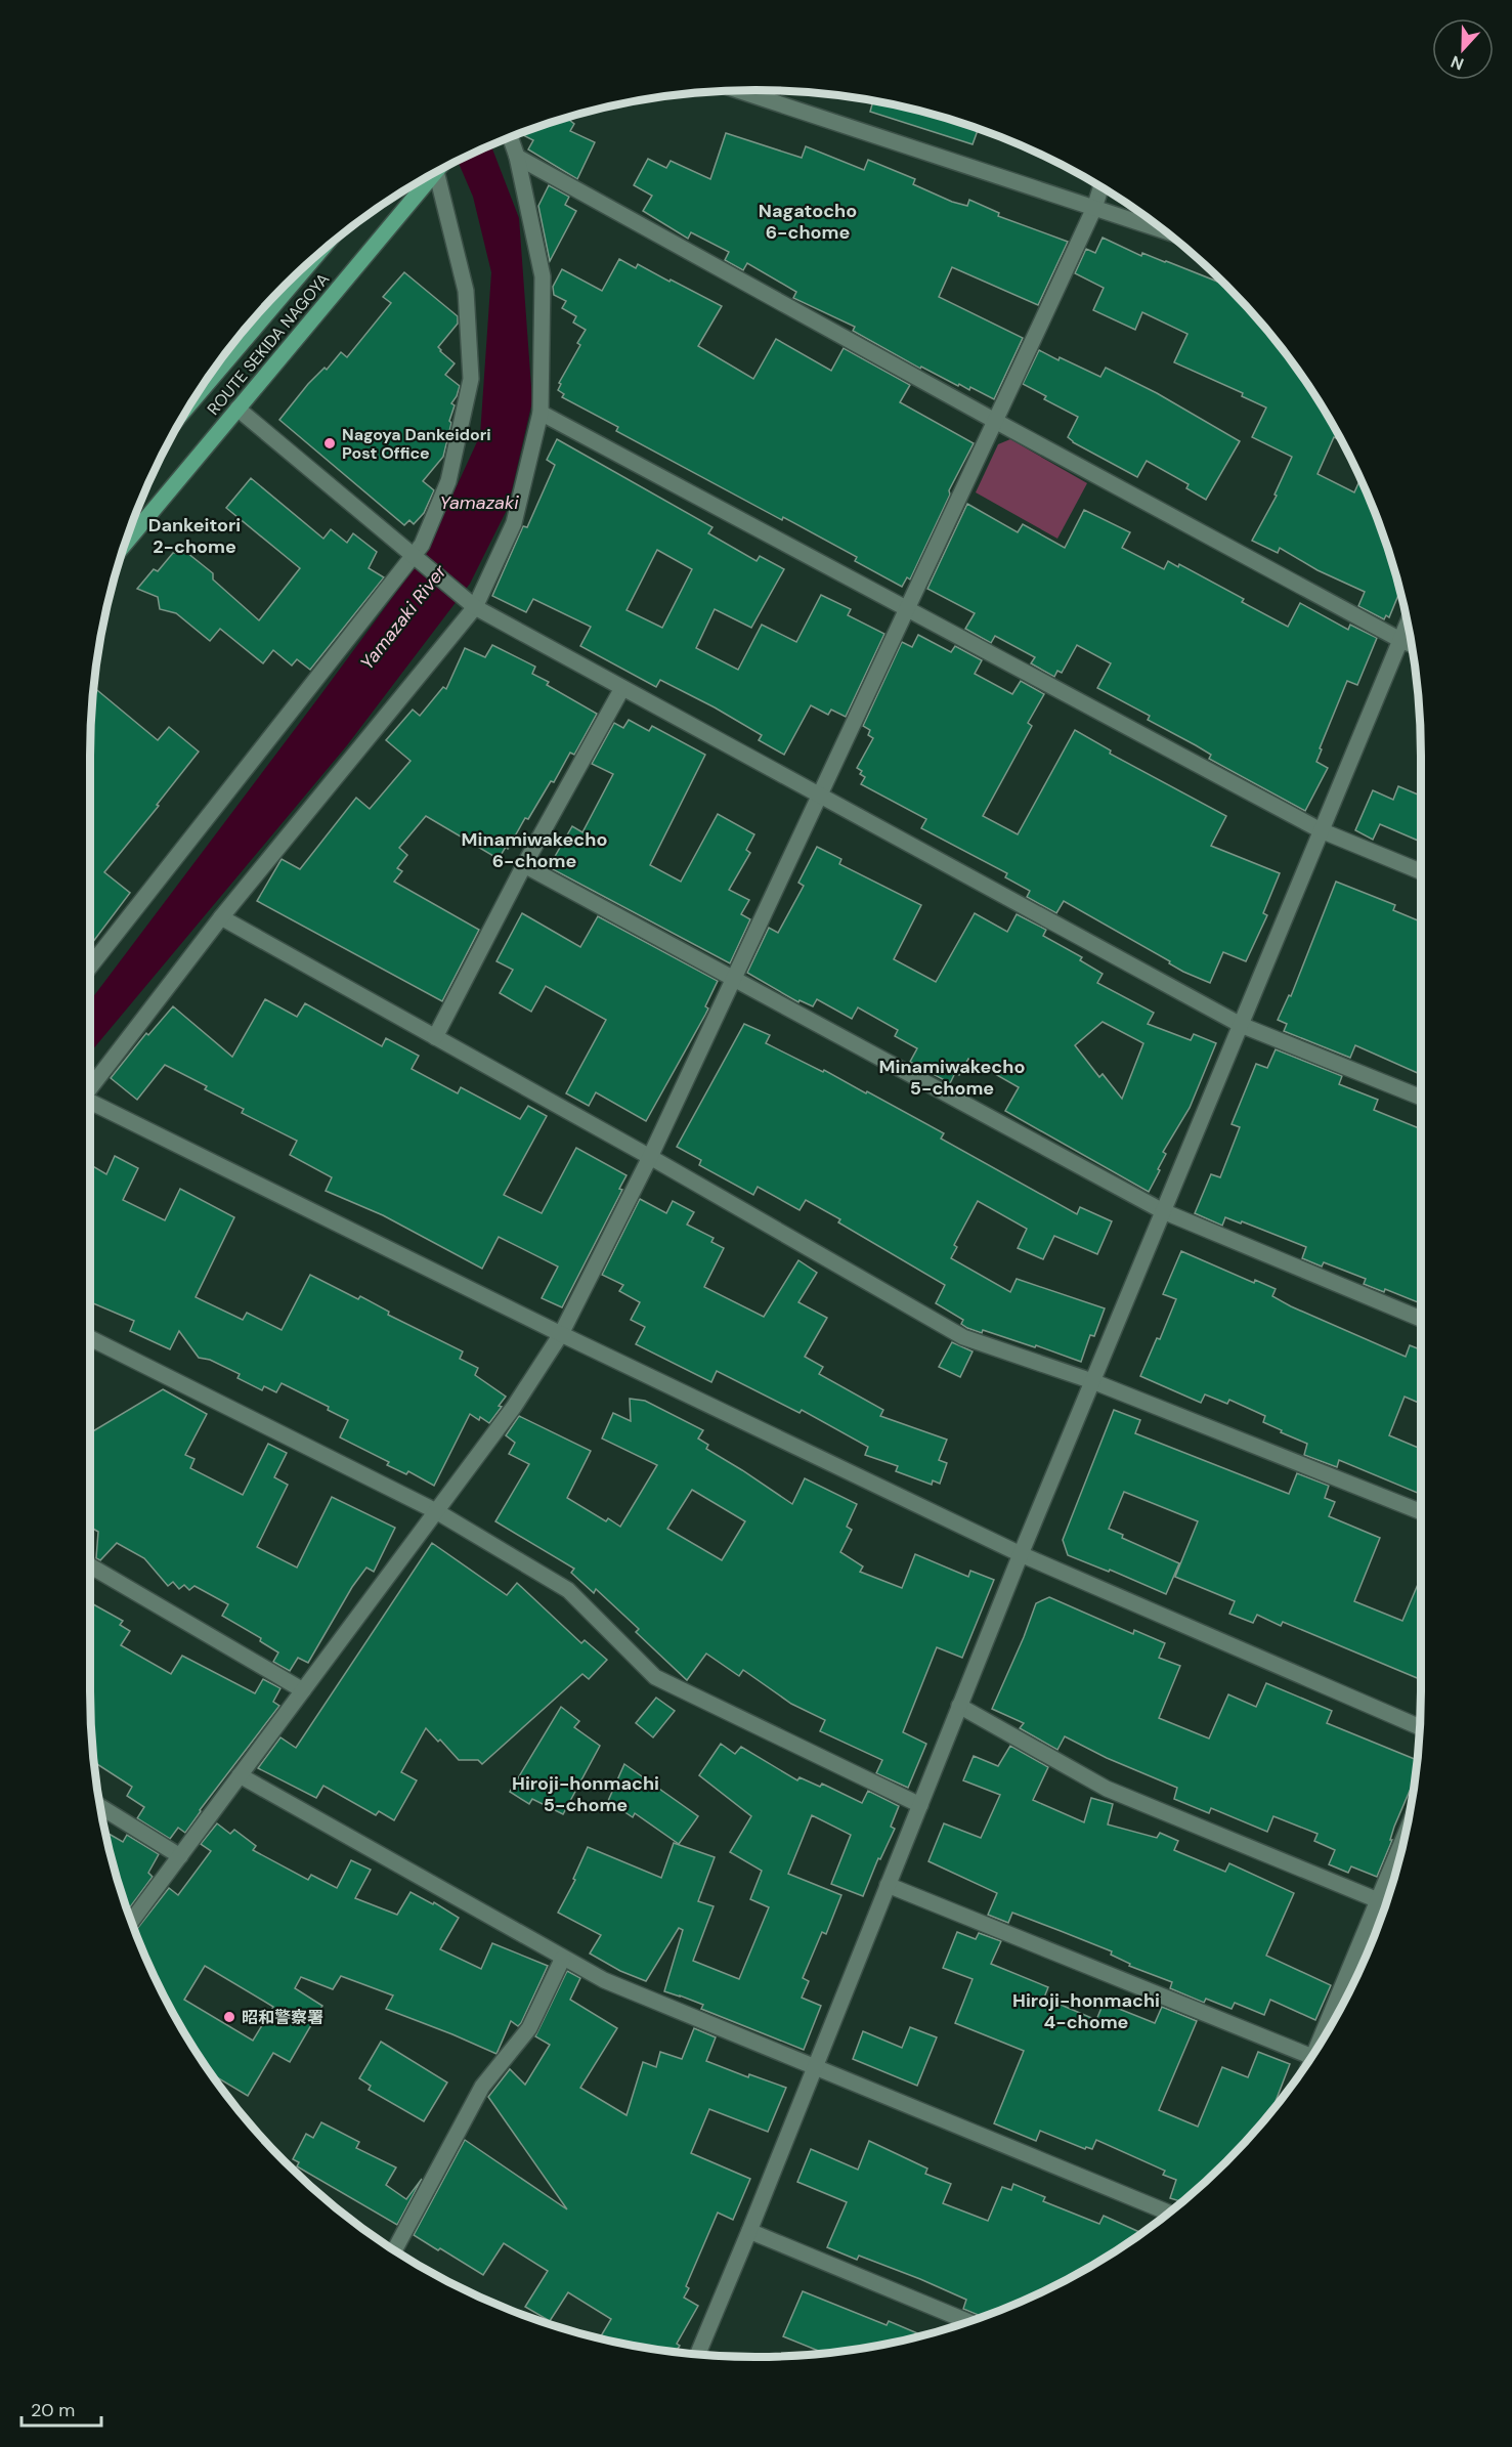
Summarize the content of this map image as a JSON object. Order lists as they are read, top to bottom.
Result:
{
  "streets": {
    "main road": ["ROUTE SEKIDA NAGOYA"]
  },
  "districts": [
    "Nagatocho 6-chome",
    "Dankeitori 2-chome",
    "Minamiwakecho 6-chome",
    "Minamiwakecho 5-chome",
    "Hiroji-honmachi 5-chome",
    "Hiroji-honmachi 4-chome"
  ],
  "water": ["Yamazaki", "Yamazaki River"],
  "places": ["Nagoya Dankeidori Post Office", "昭和警察署"],
  "scale_bar": "20 m",
  "north": "bottom"
}
